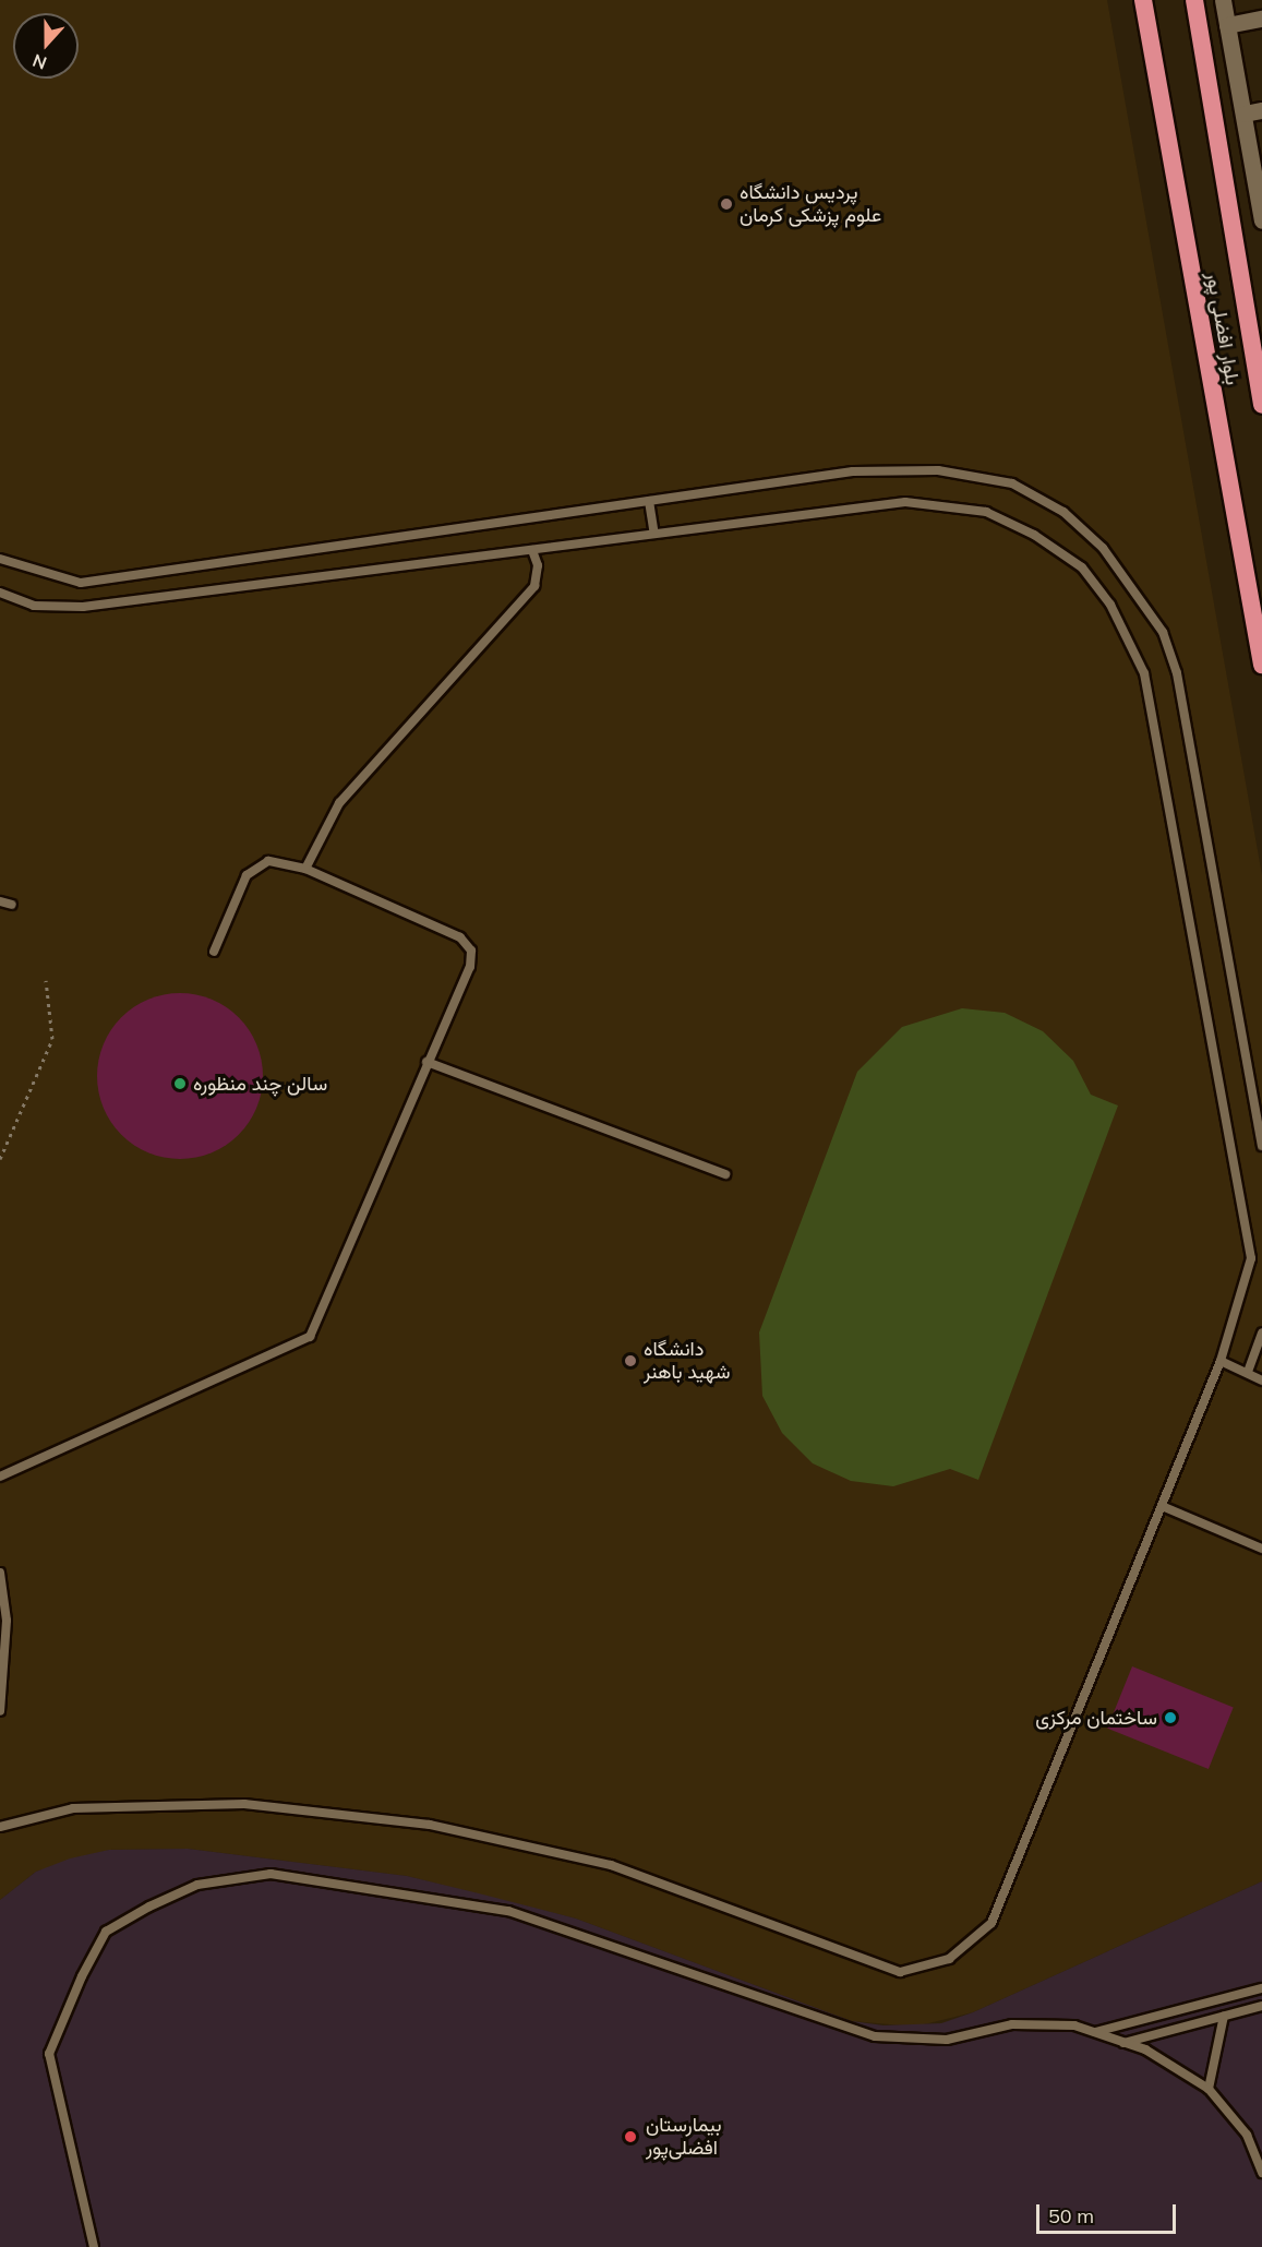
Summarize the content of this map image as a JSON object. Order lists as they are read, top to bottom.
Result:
{
  "streets": {
    "highway": ["بلوار افضلی پور"]
  },
  "places": [
    "پردیس دانشگاه علوم پزشکی کرمان",
    "سالن چند منظوره",
    "دانشگاه شهید باهنر",
    "ساختمان مرکزی",
    "بیمارستان افضلی‌پور"
  ],
  "scale_bar": "50 m",
  "north": "bottom"
}
